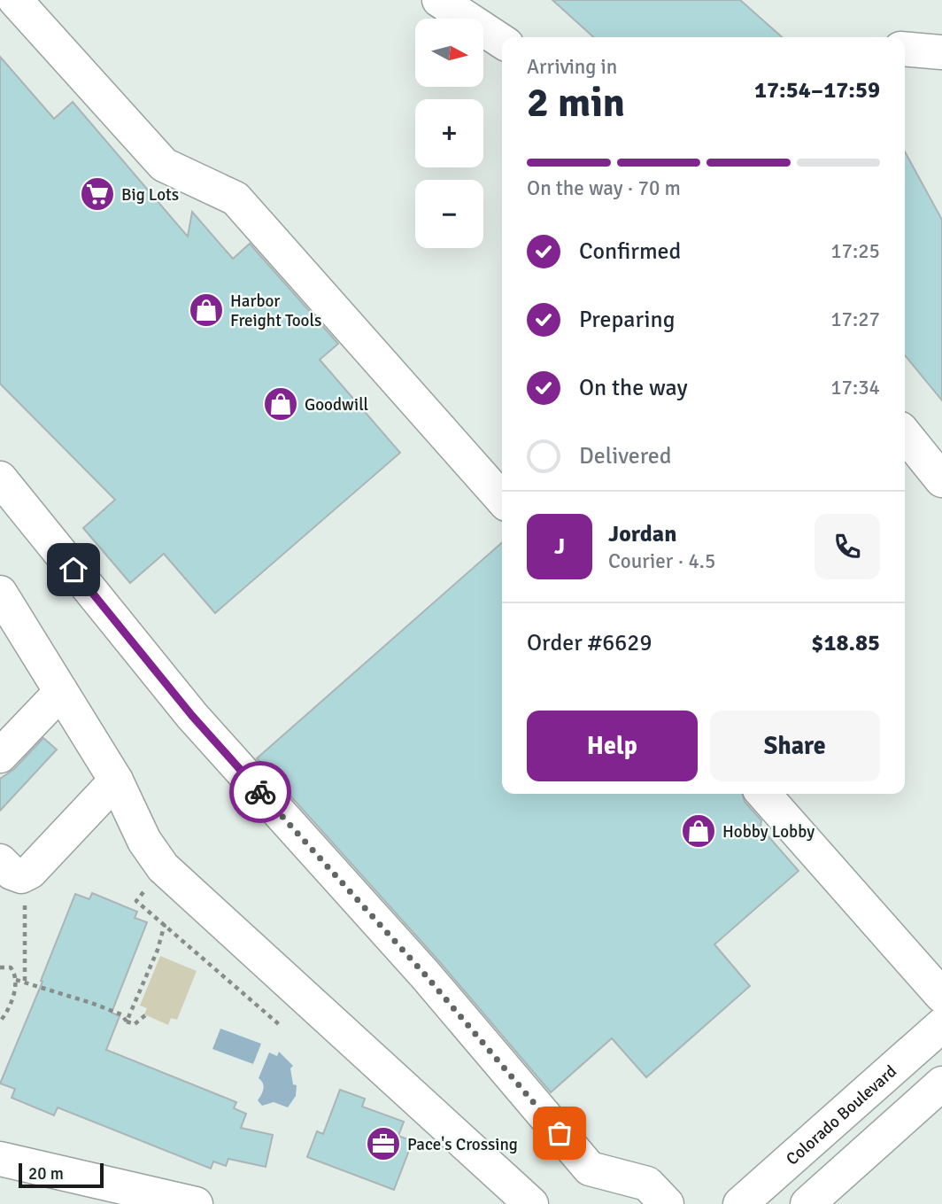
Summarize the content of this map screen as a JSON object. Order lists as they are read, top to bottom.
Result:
{
  "streets": {
    "street": ["Colorado Boulevard"]
  },
  "places": {
    "supermarket": ["Big Lots"],
    "shop": ["Harbor Freight Tools", "Goodwill", "Hobby Lobby"],
    "office": ["Pace's Crossing"]
  },
  "scale_bar": "20 m",
  "north": "right",
  "page": {
    "map_buttons": ["+", "−"],
    "heading": ["2 min", "Arriving in", "17:54–17:59"],
    "panel": [
      "Jordan",
      "Courier · 4.5",
      "Order #6629",
      "$18.85"
    ],
    "bar": "On the way · 70 m",
    "list": [
      ["Confirmed", "17:25"],
      ["Preparing", "17:27"],
      ["On the way", "17:34"],
      "Delivered"
    ],
    "round": "J",
    "buttons": ["Help", "Share"],
    "scale": "20 m"
  }
}
